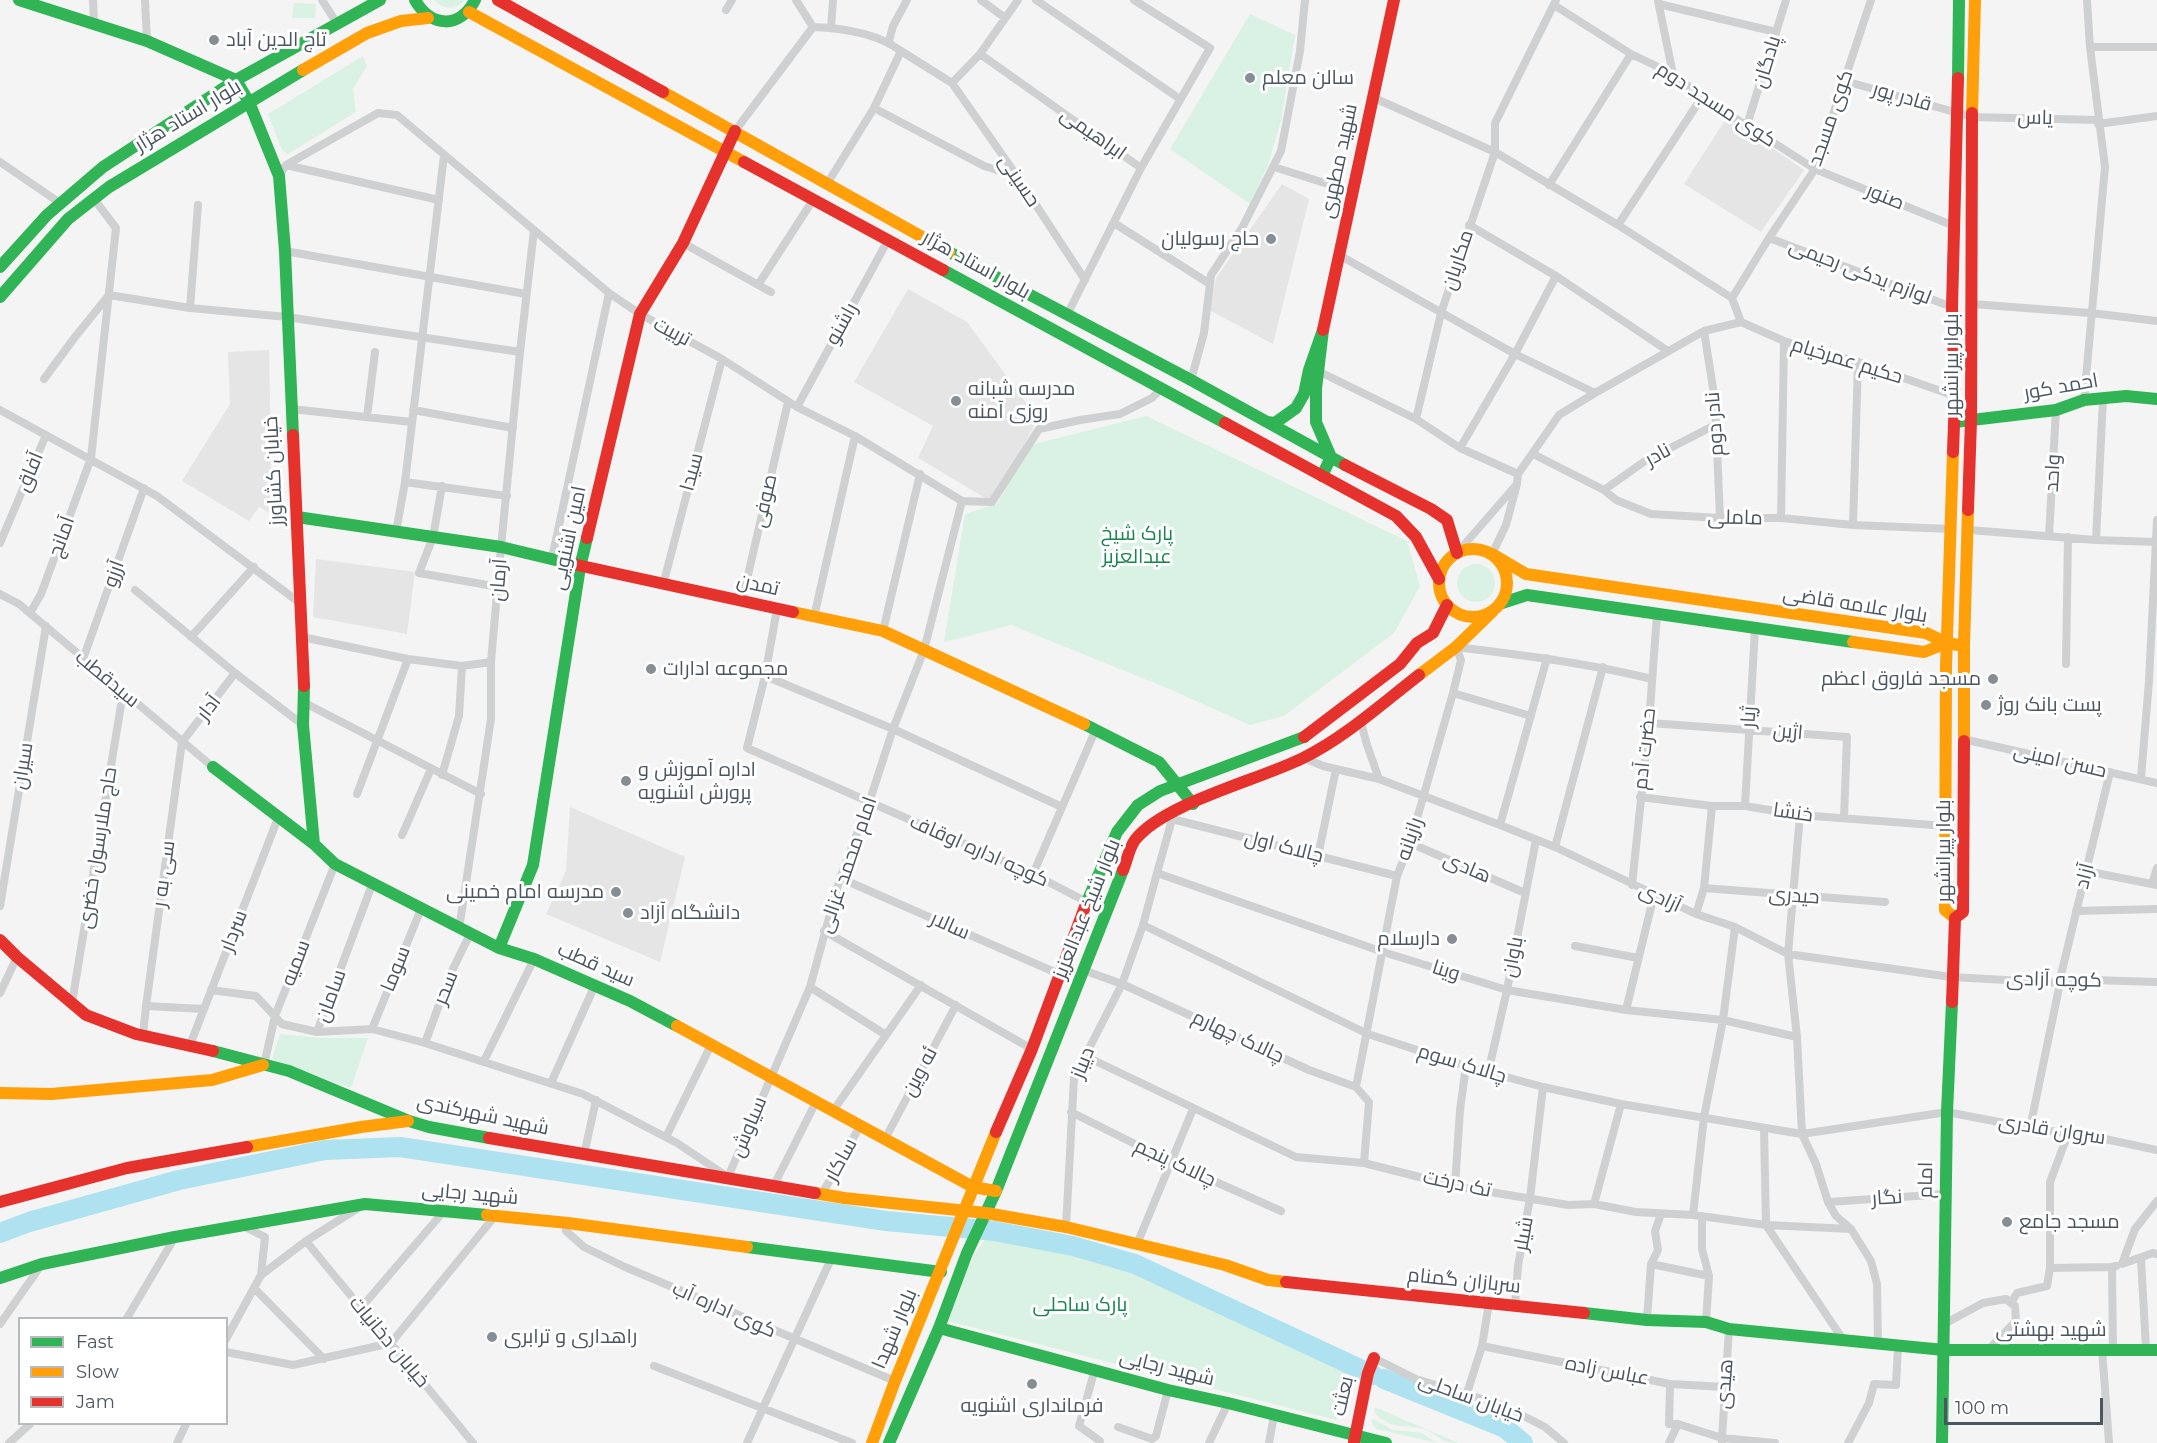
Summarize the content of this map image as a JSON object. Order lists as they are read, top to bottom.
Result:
{
  "streets": {
    "street": [
      "پادگان",
      "قادر پور",
      "کوی مسجد دوم",
      "بلوار استاد هژار",
      "کوی مسجد",
      "یاس",
      "ابراهیمی",
      "شهید مطهری",
      "حسینی",
      "صنور",
      "مکاریان",
      "لوازم یدکی رحیمی",
      "راشنو",
      "تربیت",
      "حکیم عمرخیام",
      "بلوار پیرانشهر",
      "احمد کور",
      "نادر دوم",
      "نادر",
      "خیابان کشاورز",
      "آفاق",
      "سیدا",
      "واحد",
      "صوفی",
      "ماملی",
      "آمانج",
      "امین اشنویی",
      "آرزو",
      "آرمان",
      "تمدن",
      "بلوار علامه قاضی",
      "سیدقطب",
      "آدار",
      "ژیار",
      "اژین",
      "حضرت آدم",
      "حسن امینی",
      "سیران",
      "خنشا",
      "رازیانه",
      "چالاک اول",
      "حاج ملارسول خضری",
      "کوچه اداره اوقاف",
      "امام محمد غزالی",
      "هادی",
      "سی به ر",
      "آزاد",
      "حیدری",
      "آزادی",
      "بلوار شیخ عبدالعزیز",
      "سالار",
      "سردار",
      "باوان",
      "سمیه",
      "سید قطب",
      "سوما",
      "وینا",
      "کوچه آزادی",
      "سحر",
      "سامان",
      "چالاک چهارم",
      "دیباز",
      "چالاک سوم",
      "ئه وین",
      "شهید شهرکندی",
      "سیاوش",
      "سروان قادری",
      "ساکار",
      "چالاک پنجم",
      "امام",
      "تک درخت",
      "شهید رجایی",
      "نگار",
      "شیلر",
      "سربازان گمنام",
      "کوی اداره آب",
      "بلوار شهدا",
      "شهید بهشتی",
      "خیابان دخانیات",
      "عباس زاده",
      "هیدی",
      "بعثت",
      "خیابان ساحلی"
    ]
  },
  "crossings": [
    ["پادگان", "کوی مسجد دوم"],
    ["قادر پور", "کوی مسجد"],
    ["قادر پور", "یاس"],
    ["قادر پور", "بلوار پیرانشهر"],
    ["کوی مسجد دوم", "کوی مسجد"],
    ["کوی مسجد دوم", "صنور"],
    ["کوی مسجد دوم", "مکاریان"],
    ["بلوار استاد هژار", "راشنو"],
    ["بلوار استاد هژار", "خیابان کشاورز"],
    ["بلوار استاد هژار", "آمانج"],
    ["بلوار استاد هژار", "امین اشنویی"],
    ["بلوار استاد هژار", "بلوار علامه قاضی"],
    ["بلوار استاد هژار", "بلوار شیخ عبدالعزیز"],
    ["کوی مسجد", "صنور"],
    ["کوی مسجد", "لوازم یدکی رحیمی"],
    ["یاس", "بلوار پیرانشهر"],
    ["صنور", "بلوار پیرانشهر"],
    ["لوازم یدکی رحیمی", "بلوار پیرانشهر"],
    ["راشنو", "تربیت"],
    ["تربیت", "خیابان کشاورز"],
    ["تربیت", "سیدا"],
    ["تربیت", "صوفی"],
    ["تربیت", "امین اشنویی"],
    ["تربیت", "آرمان"],
    ["حکیم عمرخیام", "بلوار پیرانشهر"],
    ["بلوار پیرانشهر", "احمد کور"],
    ["بلوار پیرانشهر", "ماملی"],
    ["بلوار پیرانشهر", "بلوار علامه قاضی"],
    ["بلوار پیرانشهر", "حسن امینی"],
    ["بلوار پیرانشهر", "خنشا"],
    ["بلوار پیرانشهر", "امام"],
    ["احمد کور", "واحد"],
    ["نادر دوم", "نادر"],
    ["نادر دوم", "ماملی"],
    ["نادر", "ماملی"],
    ["خیابان کشاورز", "تمدن"],
    ["خیابان کشاورز", "سید قطب"],
    ["سیدا", "تمدن"],
    ["صوفی", "تمدن"],
    ["آمانج", "سیدقطب"],
    ["امین اشنویی", "تمدن"],
    ["امین اشنویی", "سید قطب"],
    ["آرزو", "سیدقطب"],
    ["آرمان", "تمدن"],
    ["آرمان", "سید قطب"],
    ["آرمان", "سحر"],
    ["تمدن", "امام محمد غزالی"],
    ["تمدن", "بلوار شیخ عبدالعزیز"],
    ["بلوار علامه قاضی", "ژیار"],
    ["بلوار علامه قاضی", "حضرت آدم"],
    ["بلوار علامه قاضی", "بلوار شیخ عبدالعزیز"],
    ["سیدقطب", "آدار"],
    ["سیدقطب", "سیران"],
    ["سیدقطب", "حاج ملارسول خضری"],
    ["سیدقطب", "سی به ر"],
    ["سیدقطب", "سید قطب"],
    ["آدار", "سی به ر"],
    ["ژیار", "اژین"],
    ["ژیار", "خنشا"],
    ["اژین", "حضرت آدم"],
    ["اژین", "خنشا"],
    ["حضرت آدم", "خنشا"],
    ["حضرت آدم", "آزادی"],
    ["حسن امینی", "آزاد"],
    ["رازیانه", "چالاک اول"],
    ["رازیانه", "هادی"],
    ["رازیانه", "آزادی"],
    ["رازیانه", "بلوار شیخ عبدالعزیز"],
    ["رازیانه", "وینا"],
    ["رازیانه", "چالاک چهارم"],
    ["رازیانه", "چالاک سوم"],
    ["چالاک اول", "بلوار شیخ عبدالعزیز"],
    ["حاج ملارسول خضری", "شهید شهرکندی"],
    ["کوچه اداره اوقاف", "امام محمد غزالی"],
    ["کوچه اداره اوقاف", "بلوار شیخ عبدالعزیز"],
    ["امام محمد غزالی", "سالار"],
    ["امام محمد غزالی", "سید قطب"],
    ["امام محمد غزالی", "سیاوش"],
    ["هادی", "باوان"],
    ["سی به ر", "شهید شهرکندی"],
    ["آزاد", "کوچه آزادی"],
    ["آزاد", "سروان قادری"],
    ["آزادی", "بلوار شیخ عبدالعزیز"],
    ["آزادی", "باوان"],
    ["آزادی", "کوچه آزادی"],
    ["آزادی", "امام"],
    ["بلوار شیخ عبدالعزیز", "سالار"],
    ["بلوار شیخ عبدالعزیز", "سید قطب"],
    ["بلوار شیخ عبدالعزیز", "شهید شهرکندی"],
    ["بلوار شیخ عبدالعزیز", "سربازان گمنام"],
    ["بلوار شیخ عبدالعزیز", "بلوار شهدا"],
    ["سردار", "سید قطب"],
    ["سردار", "سامان"],
    ["سردار", "شهید شهرکندی"],
    ["باوان", "وینا"],
    ["باوان", "چالاک سوم"],
    ["سمیه", "سید قطب"],
    ["سمیه", "سامان"],
    ["سمیه", "شهید شهرکندی"],
    ["سید قطب", "سوما"],
    ["سید قطب", "سحر"],
    ["سید قطب", "سامان"],
    ["سید قطب", "ئه وین"],
    ["سید قطب", "سیاوش"],
    ["سید قطب", "ساکار"],
    ["کوچه آزادی", "امام"],
    ["چالاک چهارم", "دیباز"],
    ["دیباز", "چالاک سوم"],
    ["دیباز", "چالاک پنجم"],
    ["دیباز", "تک درخت"],
    ["دیباز", "سربازان گمنام"],
    ["چالاک سوم", "سروان قادری"],
    ["چالاک سوم", "شیلر"],
    ["شهید شهرکندی", "سیاوش"],
    ["شهید شهرکندی", "ساکار"],
    ["شهید شهرکندی", "سربازان گمنام"],
    ["شهید شهرکندی", "بلوار شهدا"],
    ["سروان قادری", "امام"],
    ["امام", "نگار"],
    ["امام", "سربازان گمنام"],
    ["امام", "شهید بهشتی"],
    ["تک درخت", "شیلر"],
    ["شهید رجایی", "کوی اداره آب"],
    ["شهید رجایی", "بلوار شهدا"],
    ["شهید رجایی", "بعثت"],
    ["شیلر", "سربازان گمنام"],
    ["سربازان گمنام", "بلوار شهدا"],
    ["سربازان گمنام", "شهید بهشتی"],
    ["سربازان گمنام", "هیدی"],
    ["کوی اداره آب", "بلوار شهدا"],
    ["بعثت", "خیابان ساحلی"]
  ],
  "parks": ["پارک شیخ عبدالعزیز", "پارک ساحلی"],
  "places": [
    "تاج الدین آباد",
    "سالن معلم",
    "حاج رسولیان",
    "مدرسه شبانه روزی آمنه",
    "مجموعه ادارات",
    "مسجد فاروق اعظم",
    "پست بانک روژ",
    "اداره آموزش و پرورش اشنویه",
    "مدرسه امام خمینی",
    "دانشگاه آزاد",
    "دارسلام",
    "مسجد جامع",
    "راهداری و ترابری",
    "فرمانداری اشنویه"
  ],
  "legend": ["Fast", "Slow", "Jam"],
  "scale_bar": "100 m"
}
